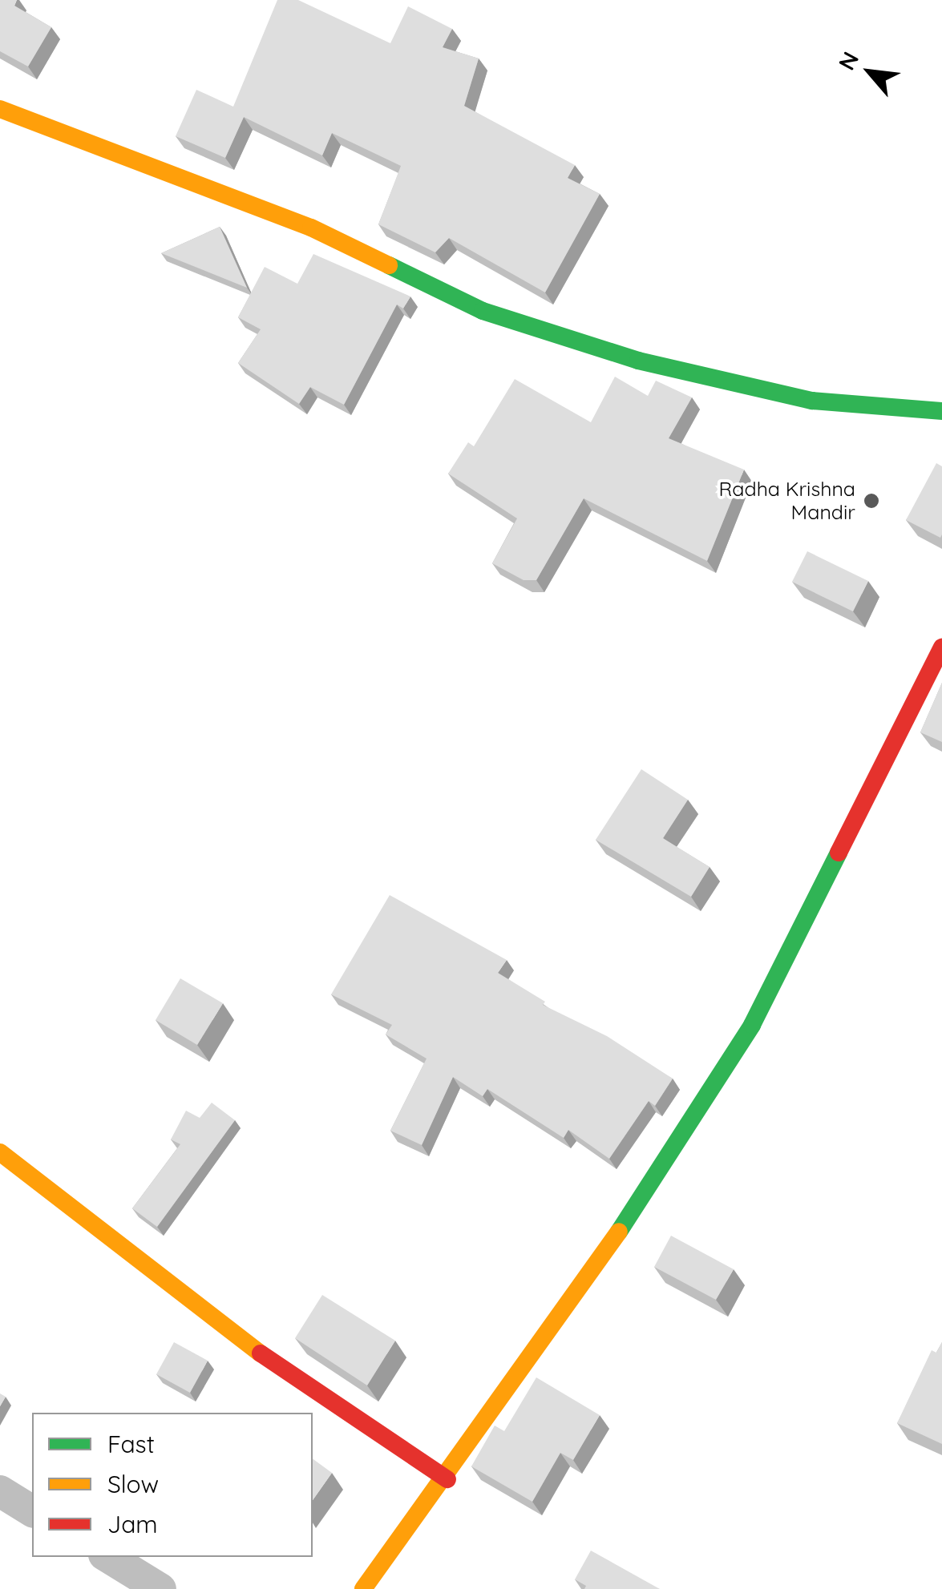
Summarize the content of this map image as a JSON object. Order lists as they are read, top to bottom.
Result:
{
  "places": ["Radha Krishna Mandir"],
  "legend": ["Fast", "Slow", "Jam"],
  "north": "top left"
}
